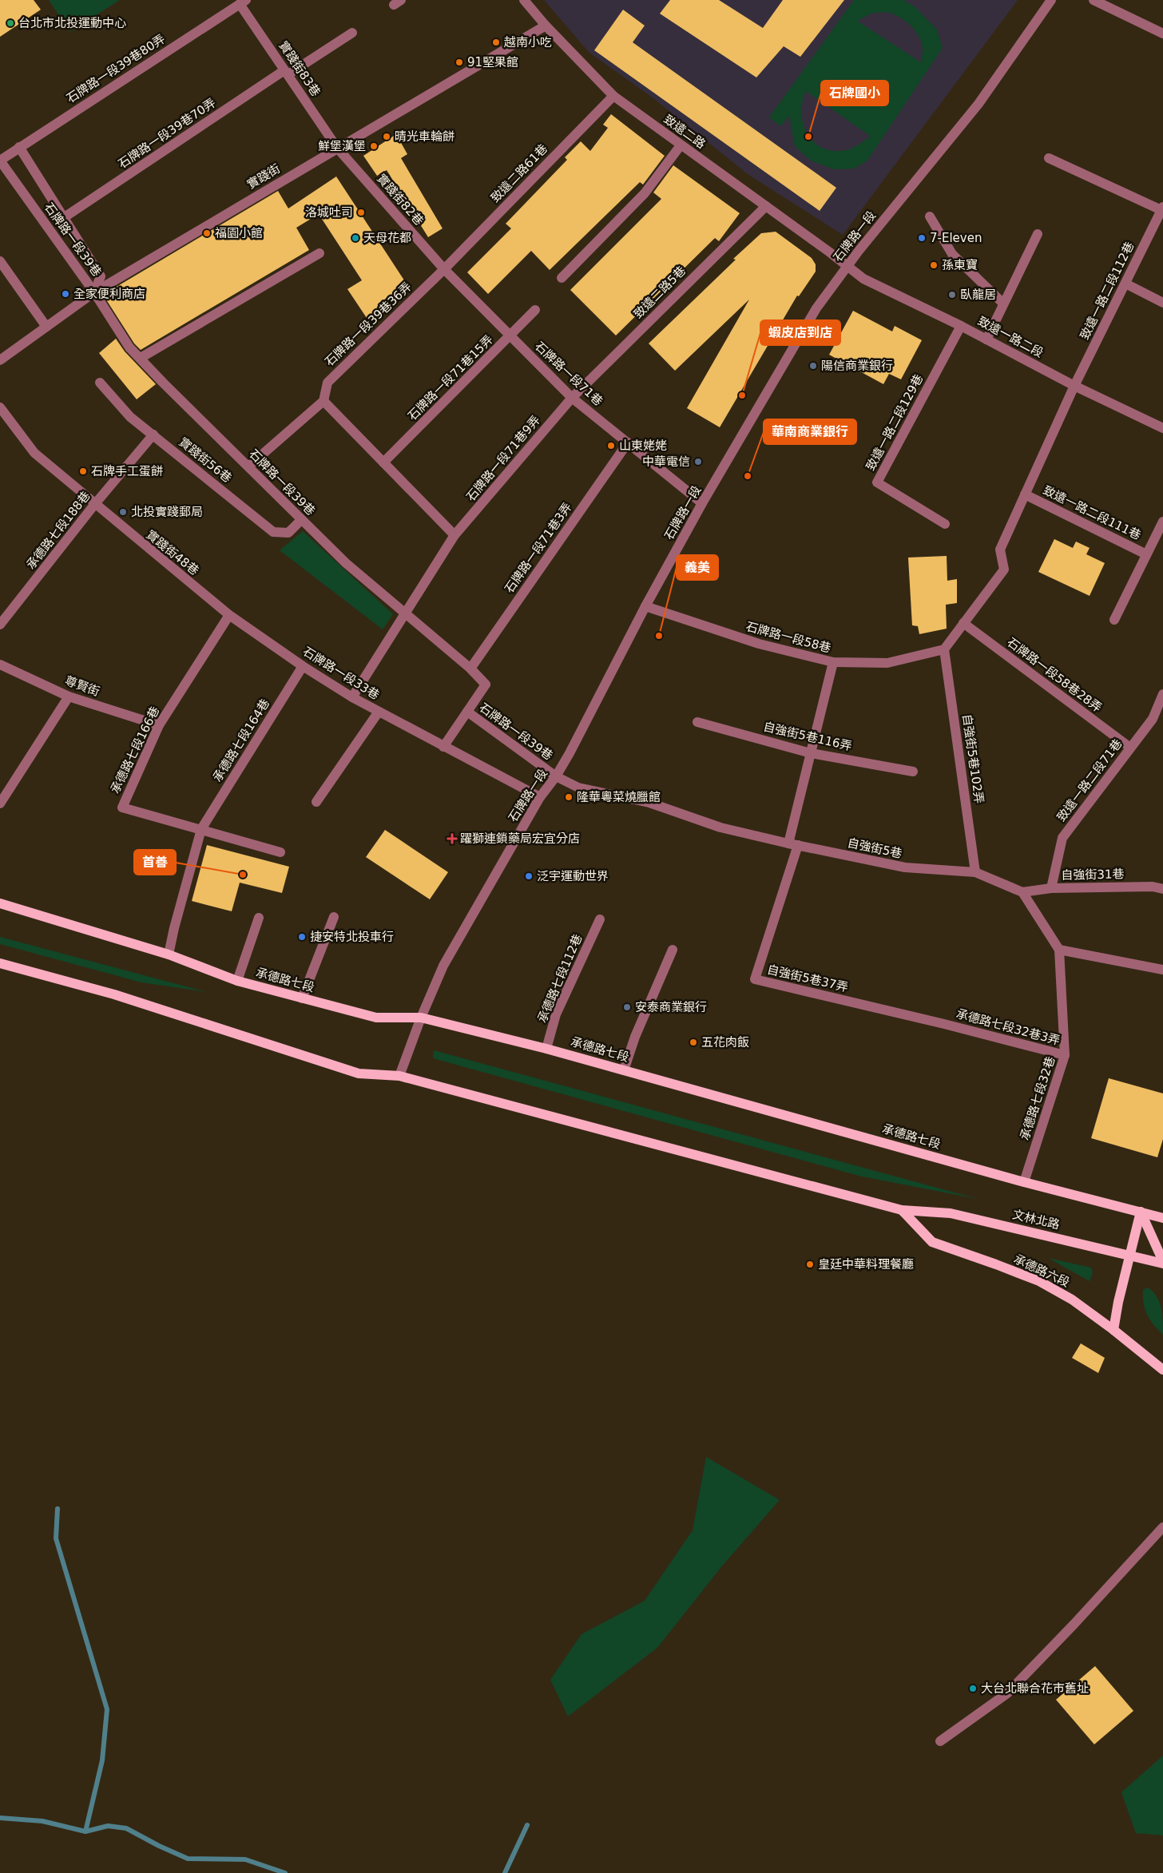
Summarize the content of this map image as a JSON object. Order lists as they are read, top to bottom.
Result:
{
  "streets": {
    "main road": ["承德路七段", "文林北路", "承德路六段"],
    "street": [
      "石牌路一段39巷80弄",
      "實踐街83巷",
      "致遠二路",
      "石牌路一段39巷70弄",
      "致遠二路61巷",
      "實踐街",
      "實踐街82巷",
      "石牌路一段",
      "石牌路一段39巷",
      "致遠一路二段112巷",
      "致遠二路5巷",
      "石牌路一段39巷36弄",
      "致遠一路二段",
      "石牌路一段71巷",
      "石牌路一段71巷15弄",
      "致遠一路二段129巷",
      "石牌路一段71巷9弄",
      "實踐街56巷",
      "致遠一路二段111巷",
      "承德路七段188巷",
      "石牌路一段71巷3弄",
      "實踐街48巷",
      "石牌路一段58巷",
      "石牌路一段33巷",
      "石牌路一段58巷28弄",
      "尊賢街",
      "自強街5巷116弄",
      "承德路七段164巷",
      "承德路七段166巷",
      "自強街5巷102弄",
      "致遠一路二段71巷",
      "自強街5巷",
      "自強街31巷",
      "承德路七段112巷",
      "自強街5巷37弄",
      "承德路七段32巷3弄",
      "承德路七段32巷"
    ]
  },
  "crossings": [
    ["石牌路一段39巷80弄", "實踐街83巷"],
    ["石牌路一段39巷80弄", "石牌路一段39巷"],
    ["實踐街83巷", "石牌路一段39巷70弄"],
    ["實踐街83巷", "實踐街"],
    ["實踐街83巷", "實踐街82巷"],
    ["致遠二路", "致遠二路61巷"],
    ["致遠二路", "實踐街"],
    ["致遠二路", "石牌路一段"],
    ["致遠二路", "致遠二路5巷"],
    ["致遠二路", "致遠一路二段"],
    ["致遠二路61巷", "實踐街82巷"],
    ["致遠二路61巷", "石牌路一段39巷36弄"],
    ["致遠二路61巷", "石牌路一段71巷"],
    ["實踐街", "實踐街82巷"],
    ["實踐街", "石牌路一段39巷"],
    ["實踐街82巷", "石牌路一段39巷36弄"],
    ["實踐街82巷", "石牌路一段71巷"],
    ["石牌路一段", "石牌路一段39巷"],
    ["石牌路一段", "致遠一路二段"],
    ["石牌路一段", "石牌路一段71巷"],
    ["石牌路一段", "石牌路一段58巷"],
    ["石牌路一段", "石牌路一段33巷"],
    ["石牌路一段", "自強街5巷"],
    ["石牌路一段", "承德路七段"],
    ["石牌路一段39巷", "石牌路一段71巷9弄"],
    ["石牌路一段39巷", "實踐街56巷"],
    ["石牌路一段39巷", "石牌路一段71巷3弄"],
    ["石牌路一段39巷", "自強街5巷"],
    ["致遠一路二段112巷", "致遠一路二段"],
    ["致遠一路二段112巷", "致遠一路二段111巷"],
    ["致遠二路5巷", "石牌路一段71巷"],
    ["致遠二路5巷", "石牌路一段71巷9弄"],
    ["石牌路一段39巷36弄", "石牌路一段71巷"],
    ["致遠一路二段", "致遠一路二段129巷"],
    ["致遠一路二段", "致遠一路二段111巷"],
    ["石牌路一段71巷", "石牌路一段71巷15弄"],
    ["石牌路一段71巷", "石牌路一段71巷9弄"],
    ["石牌路一段71巷", "石牌路一段71巷3弄"],
    ["石牌路一段71巷9弄", "石牌路一段33巷"],
    ["實踐街56巷", "承德路七段188巷"],
    ["致遠一路二段111巷", "石牌路一段58巷28弄"],
    ["承德路七段188巷", "實踐街48巷"],
    ["實踐街48巷", "石牌路一段33巷"],
    ["實踐街48巷", "承德路七段166巷"],
    ["石牌路一段58巷", "自強街5巷102弄"],
    ["石牌路一段33巷", "承德路七段164巷"],
    ["石牌路一段33巷", "承德路七段166巷"],
    ["石牌路一段58巷28弄", "致遠一路二段71巷"],
    ["尊賢街", "承德路七段166巷"],
    ["承德路七段164巷", "承德路七段166巷"],
    ["承德路七段164巷", "承德路七段"],
    ["自強街5巷102弄", "自強街5巷"],
    ["致遠一路二段71巷", "自強街31巷"],
    ["自強街5巷", "自強街31巷"],
    ["自強街5巷", "自強街5巷37弄"],
    ["承德路七段112巷", "承德路七段"],
    ["自強街5巷37弄", "承德路七段32巷3弄"],
    ["承德路七段", "承德路七段32巷"],
    ["承德路七段32巷3弄", "承德路七段32巷"],
    ["文林北路", "承德路六段"]
  ],
  "places": {
    "other": [
      "台北市北投運動中心",
      "越南小吃",
      "91堅果館",
      "晴光車輪餅",
      "石牌國小",
      "鮮堡漢堡",
      "洛城吐司",
      "福園小館",
      "天母花都",
      "7-Eleven",
      "孫東寶",
      "全家便利商店",
      "臥龍居",
      "陽信商業銀行",
      "蝦皮店到店",
      "山東姥姥",
      "中華電信",
      "石牌手工蛋餅",
      "華南商業銀行",
      "北投實踐郵局",
      "義美",
      "隆華粵菜燒臘館",
      "首善",
      "泛宇運動世界",
      "捷安特北投車行",
      "安泰商業銀行",
      "五花肉飯",
      "皇廷中華料理餐廳",
      "大台北聯合花市舊址"
    ],
    "health": ["躍獅連鎖藥局宏宜分店"]
  }
}
